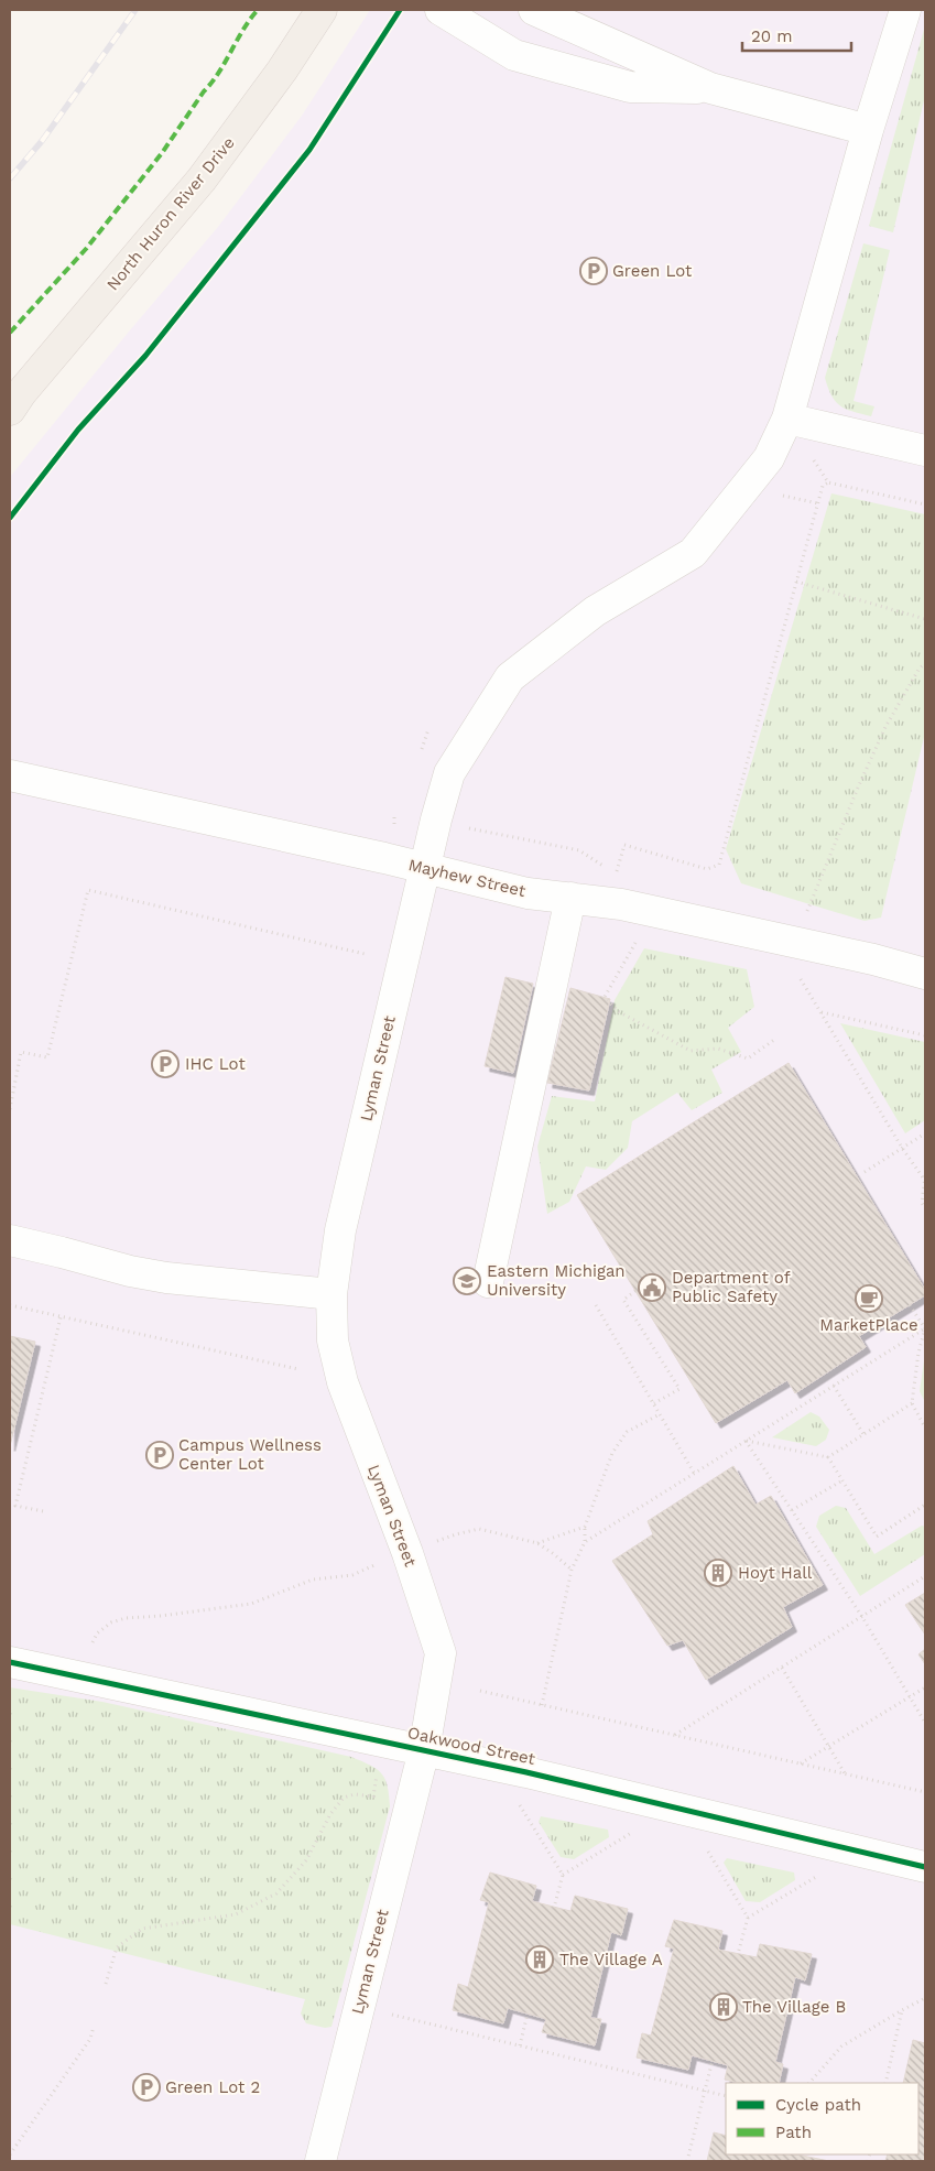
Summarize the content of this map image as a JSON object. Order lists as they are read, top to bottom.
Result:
{
  "streets": {
    "main road": ["North Huron River Drive"],
    "street": ["Mayhew Street", "Lyman Street", "Oakwood Street"]
  },
  "crossings": [
    ["Mayhew Street", "Lyman Street"],
    ["Lyman Street", "Oakwood Street"]
  ],
  "places": {
    "parking": [
      "Green Lot",
      "IHC Lot",
      "Campus Wellness Center Lot",
      "Green Lot 2"
    ],
    "school or university": ["Eastern Michigan University"],
    "public building": ["Department of Public Safety"],
    "cafe": ["MarketPlace"],
    "building": ["Hoyt Hall", "The Village A", "The Village B"]
  },
  "legend": ["Cycle path", "Path"],
  "scale_bar": "20 m"
}
